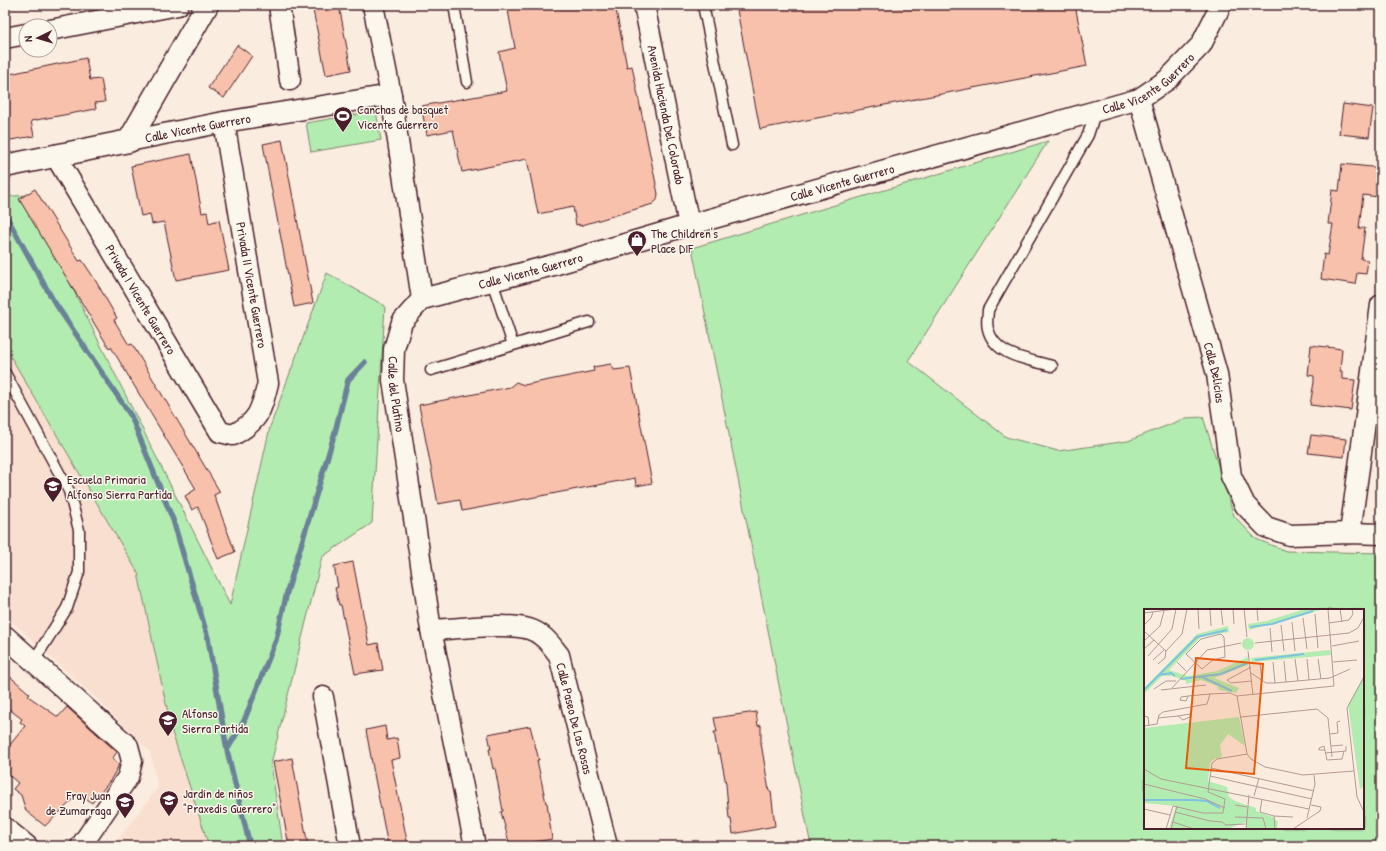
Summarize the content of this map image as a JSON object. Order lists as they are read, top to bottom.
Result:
{
  "streets": {
    "street": [
      "Calle Vicente Guerrero",
      "Avenida Hacienda Del Colorado",
      "Privada II Vicente Guerrero",
      "Privada I Vicente Guerrero",
      "Calle Delicias",
      "Calle del Platino",
      "Calle Paseo De Las Rosas"
    ]
  },
  "crossings": [
    ["Calle Vicente Guerrero", "Avenida Hacienda Del Colorado"],
    ["Calle Vicente Guerrero", "Privada II Vicente Guerrero"],
    ["Calle Vicente Guerrero", "Privada I Vicente Guerrero"],
    ["Calle Vicente Guerrero", "Calle Delicias"],
    ["Calle Vicente Guerrero", "Calle del Platino"],
    ["Privada II Vicente Guerrero", "Privada I Vicente Guerrero"],
    ["Calle del Platino", "Calle Paseo De Las Rosas"]
  ],
  "places": {
    "sports": ["Canchas de basquet Vicente Guerrero"],
    "shop": ["The Children's Place DIF"],
    "school or university": [
      "Escuela Primaria Alfonso Sierra Partida",
      "Alfonso Sierra Partida",
      "Jardín de niños \"Praxedis Guerrero\"",
      "Fray Juan de Zumarraga"
    ]
  },
  "north": "left"
}
